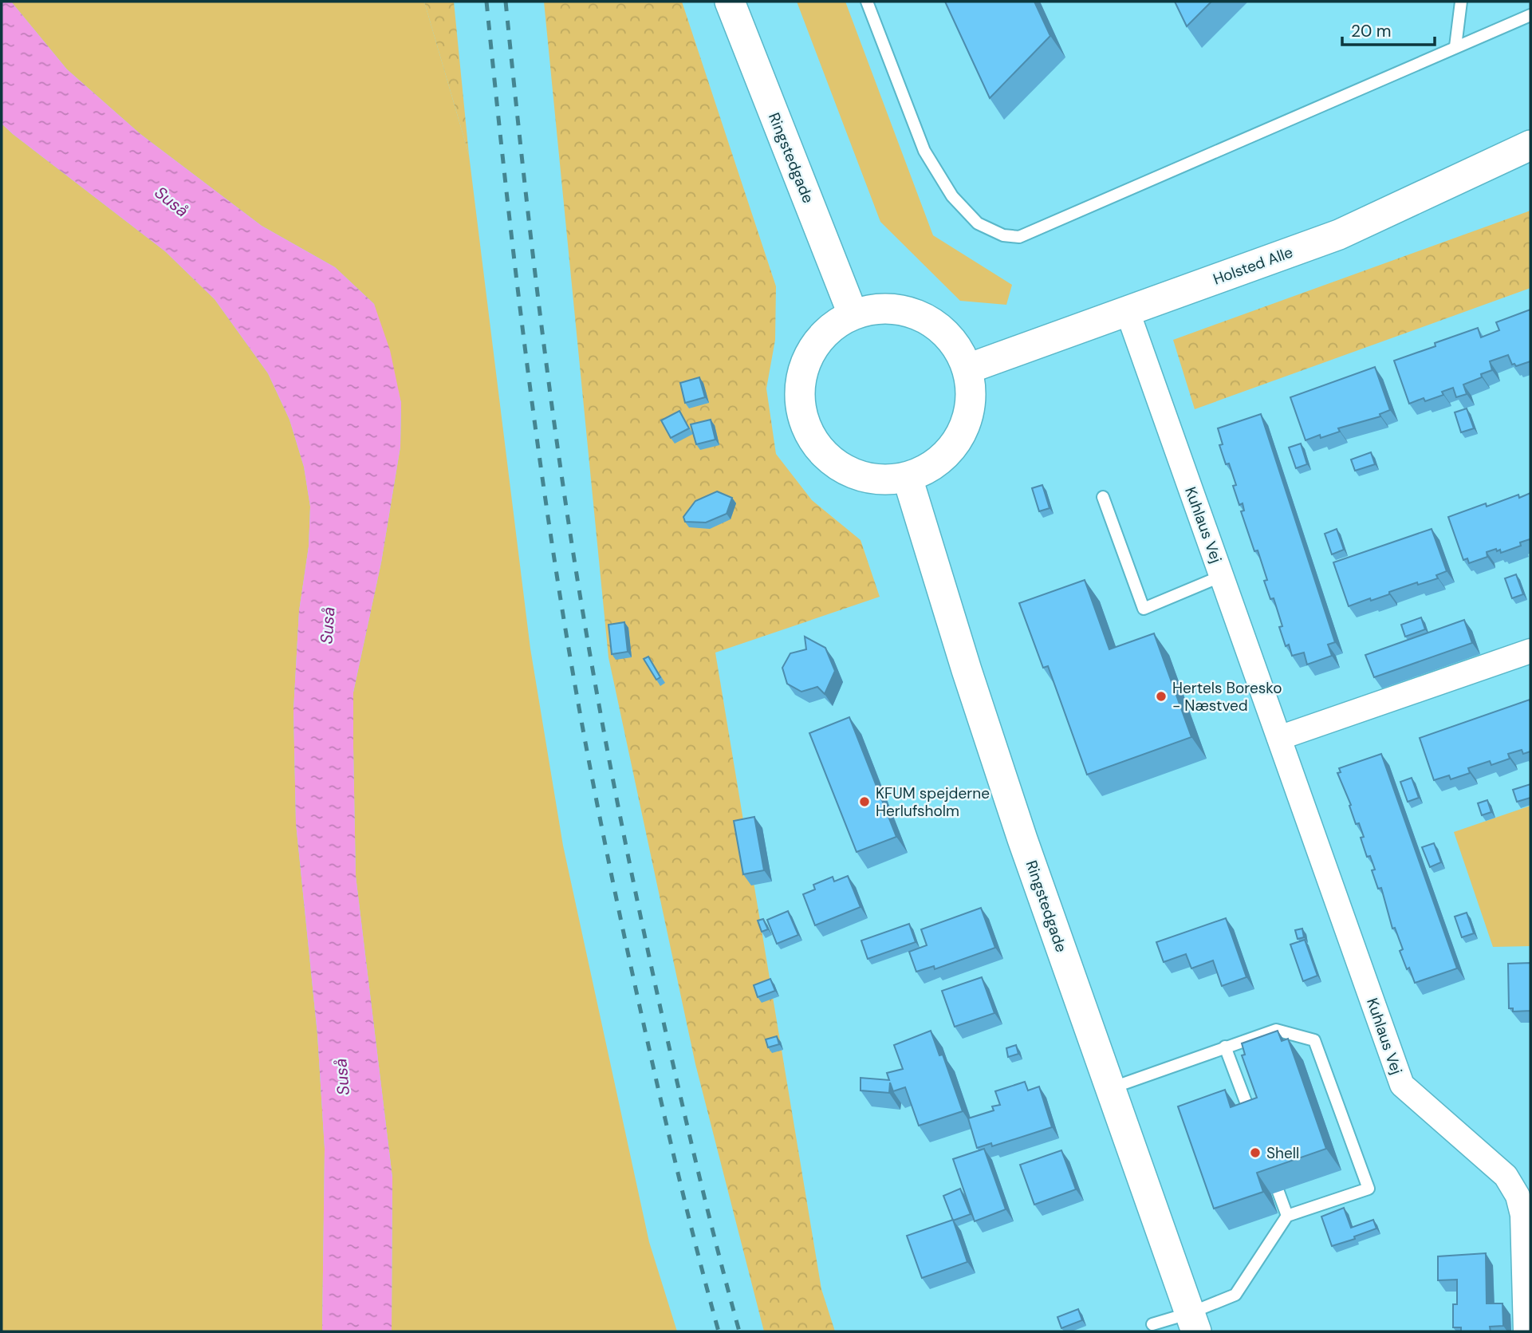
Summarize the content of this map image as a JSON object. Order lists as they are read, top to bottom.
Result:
{
  "streets": {
    "street": ["Ringstedgade", "Holsted Alle", "Kuhlaus Vej"]
  },
  "crossings": [
    ["Ringstedgade", "Holsted Alle"],
    ["Holsted Alle", "Kuhlaus Vej"]
  ],
  "water": ["Suså"],
  "places": ["Hertels Boresko - Næstved", "KFUM spejderne Herlufsholm", "Shell"],
  "scale_bar": "20 m"
}
